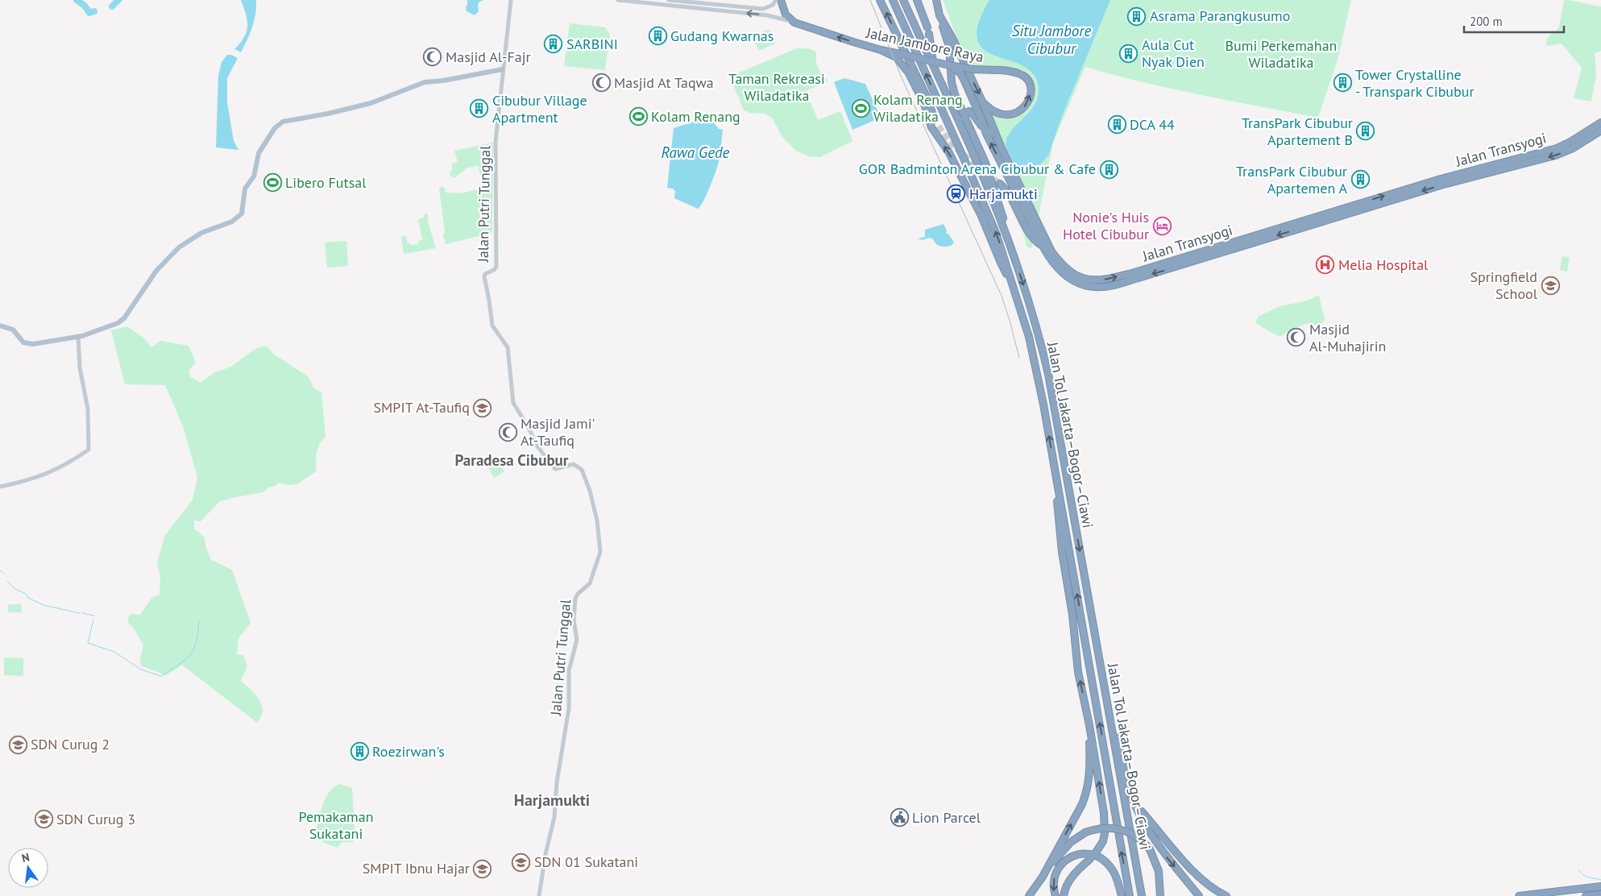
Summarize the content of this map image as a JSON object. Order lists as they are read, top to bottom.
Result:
{
  "streets": {
    "highway": ["Jalan Jambore Raya", "Jalan Transyogi", "Jalan Tol Jakarta–Bogor–Ciawi"],
    "street": ["Jalan Putri Tunggal"]
  },
  "crossings": [
    ["Jalan Jambore Raya", "Jalan Transyogi"]
  ],
  "districts": ["Paradesa Cibubur", "Harjamukti"],
  "water": ["Situ Jambore Cibubur", "Rawa Gede"],
  "parks": ["Bumi Perkemahan Wiladatika", "Taman Rekreasi Wiladatika", "Pemakaman Sukatani"],
  "places": {
    "building": [
      "Asrama Parangkusumo",
      "Gudang Kwarnas",
      "SARBINI",
      "Aula Cut Nyak Dien",
      "Tower Crystalline - Transpark Cibubur",
      "Cibubur Village Apartment",
      "DCA 44",
      "TransPark Cibubur Apartement B",
      "GOR Badminton Arena Cibubur & Cafe",
      "TransPark Cibubur Apartemen A",
      "Roezirwan's"
    ],
    "mosque": [
      "Masjid Al-Fajr",
      "Masjid At Taqwa",
      "Masjid Al-Muhajirin",
      "Masjid Jami' At-Taufiq"
    ],
    "sports": ["Kolam Renang Wiladatika", "Kolam Renang", "Libero Futsal"],
    "station": ["Harjamukti"],
    "hotel": ["Nonie's Huis Hotel Cibubur"],
    "hospital": ["Melia Hospital"],
    "school or university": [
      "Springfield School",
      "SMPIT At-Taufiq",
      "SDN Curug 2",
      "SDN Curug 3",
      "SDN 01 Sukatani",
      "SMPIT Ibnu Hajar"
    ],
    "public building": ["Lion Parcel"]
  },
  "scale_bar": "200 m",
  "north": "top"
}
